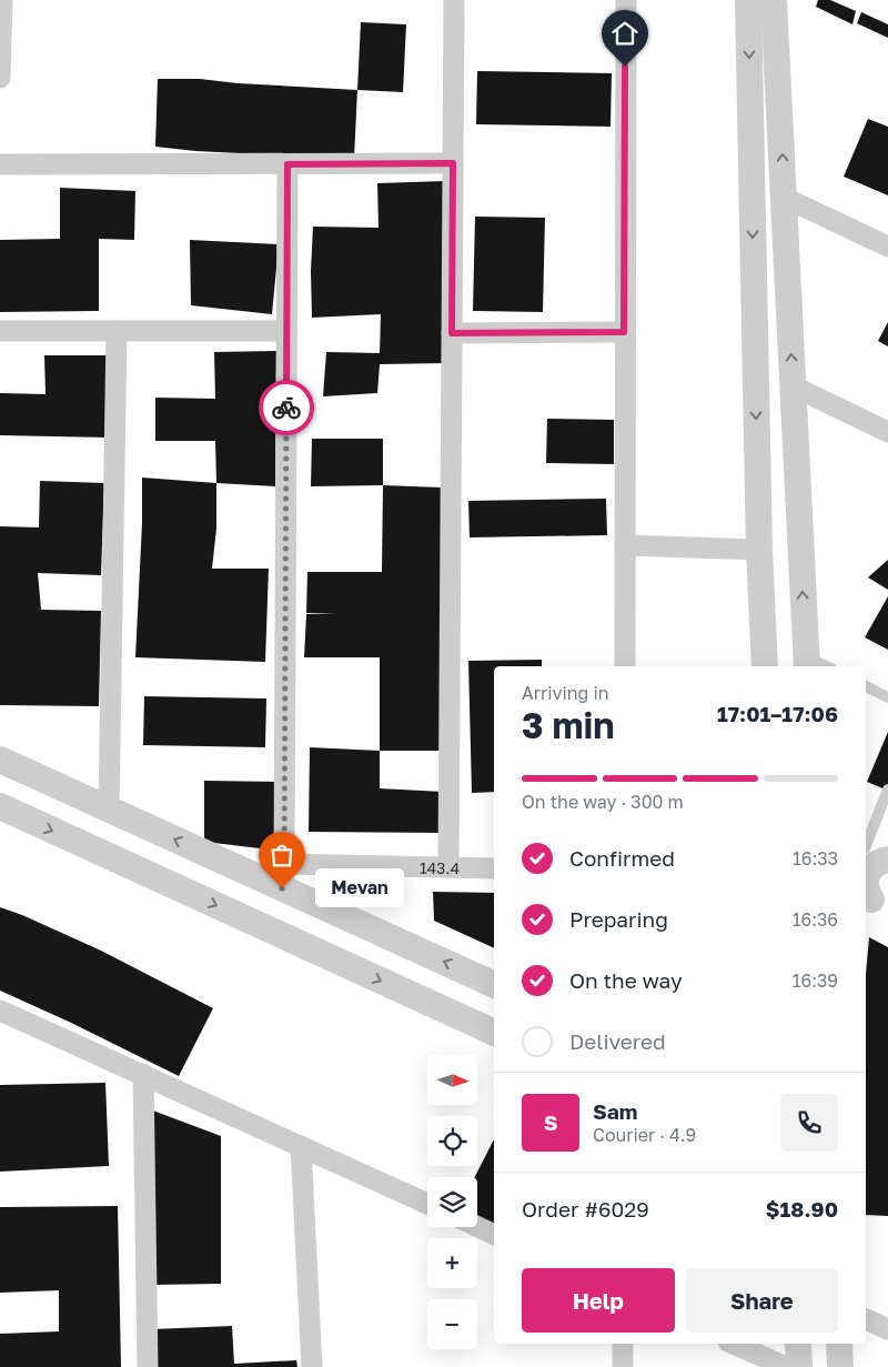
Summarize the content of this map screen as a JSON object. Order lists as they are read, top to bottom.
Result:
{
  "streets": {
    "street": ["143.4"]
  },
  "places": ["Mevan"],
  "north": "right",
  "page": {
    "heading": ["3 min", "Arriving in", "17:01–17:06"],
    "panel": [
      "Sam",
      "Courier · 4.9",
      "Order #6029",
      "$18.90"
    ],
    "bar": "On the way · 300 m",
    "list": [
      ["Confirmed", "16:33"],
      ["Preparing", "16:36"],
      ["On the way", "16:39"],
      "Delivered"
    ],
    "bubble": "Mevan",
    "map_buttons": ["+", "−"],
    "round": "S",
    "buttons": ["Help", "Share"]
  }
}
